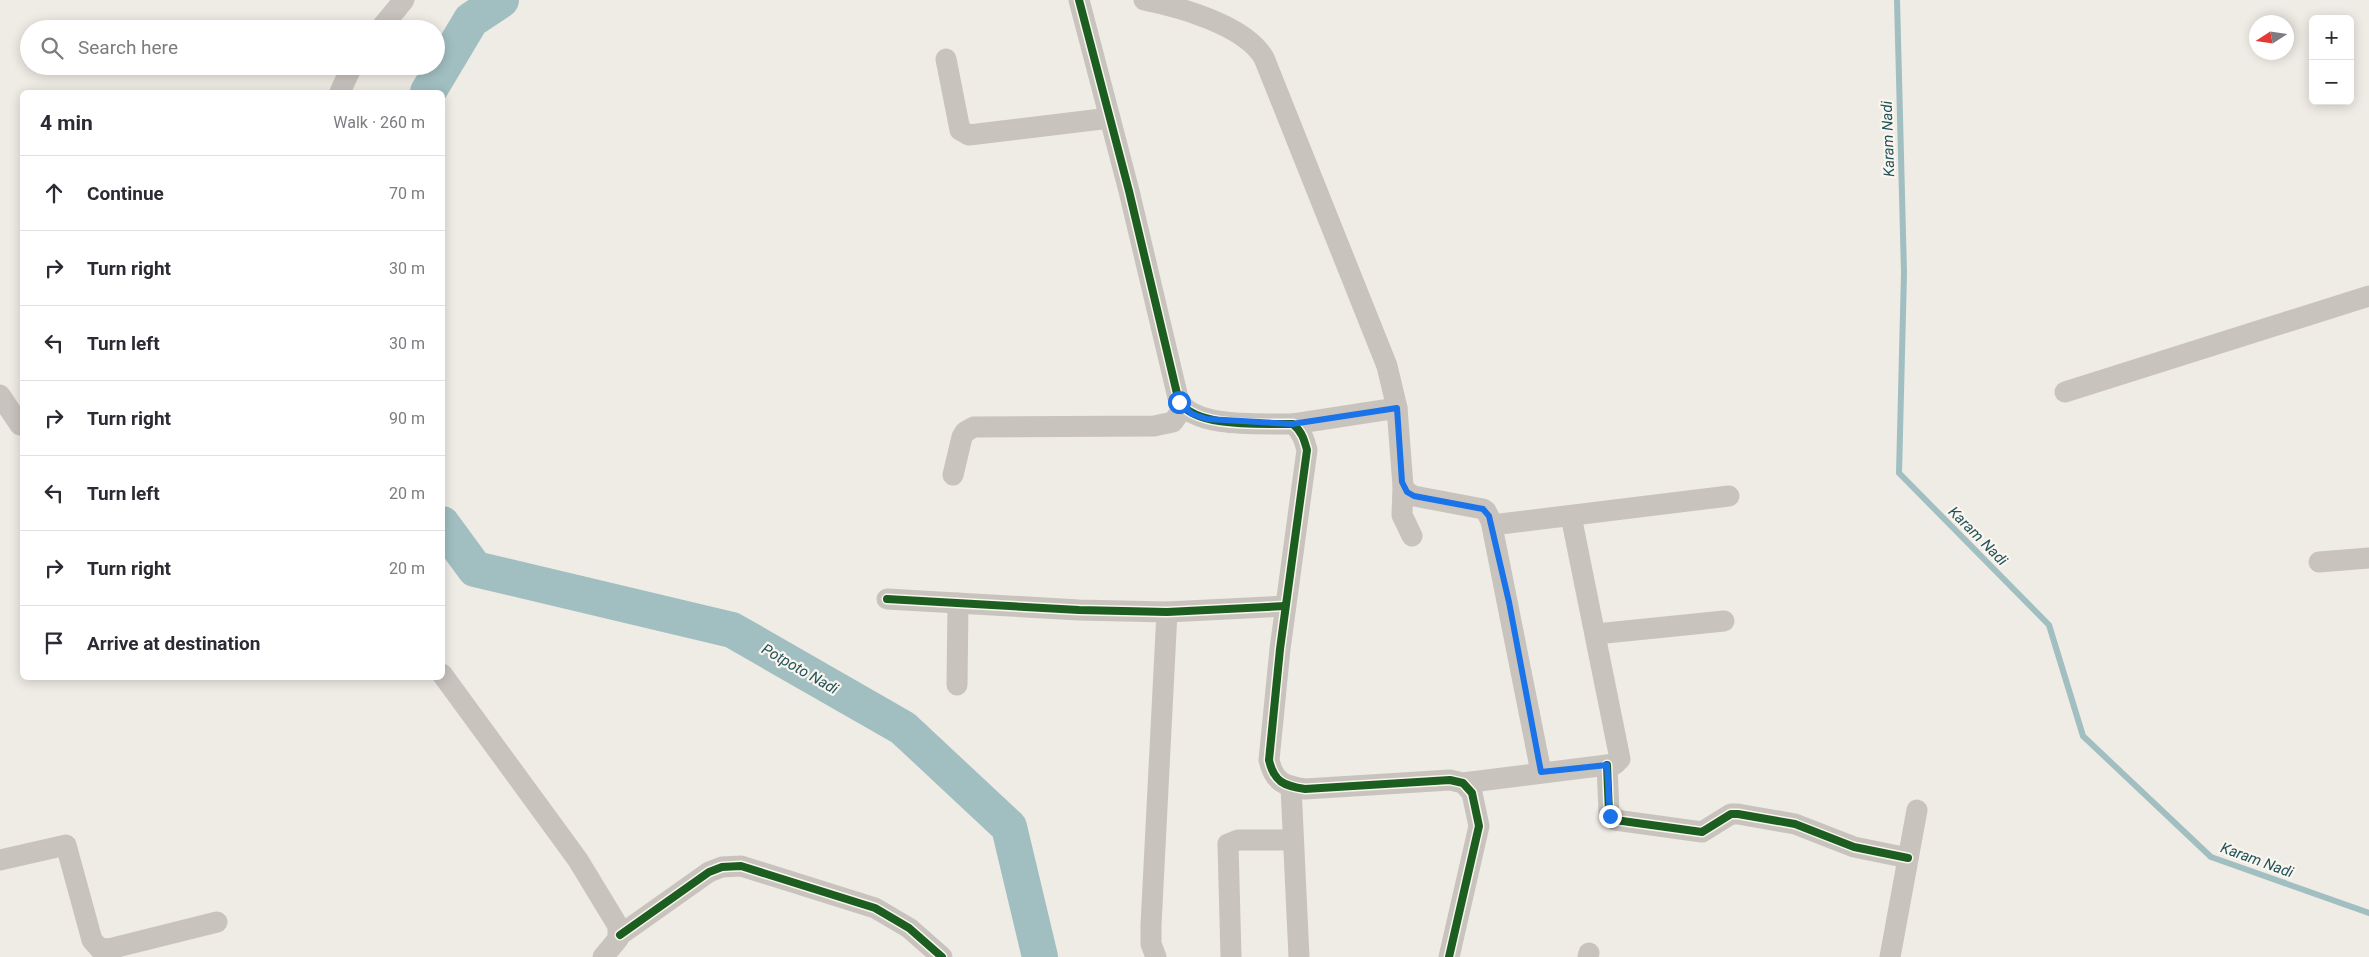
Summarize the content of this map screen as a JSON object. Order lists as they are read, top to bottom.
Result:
{
  "water": ["Karam Nadi", "Potpoto Nadi"],
  "north": "left",
  "page": {
    "map_buttons": ["+", "−"],
    "search": "Search here",
    "heading": ["4 min", "Walk · 260 m"],
    "list": [
      ["Continue", "70 m"],
      ["Turn right", "30 m"],
      ["Turn left", "30 m"],
      ["Turn right", "90 m"],
      ["Turn left", "20 m"],
      ["Turn right", "20 m"],
      "Arrive at destination"
    ]
  }
}
